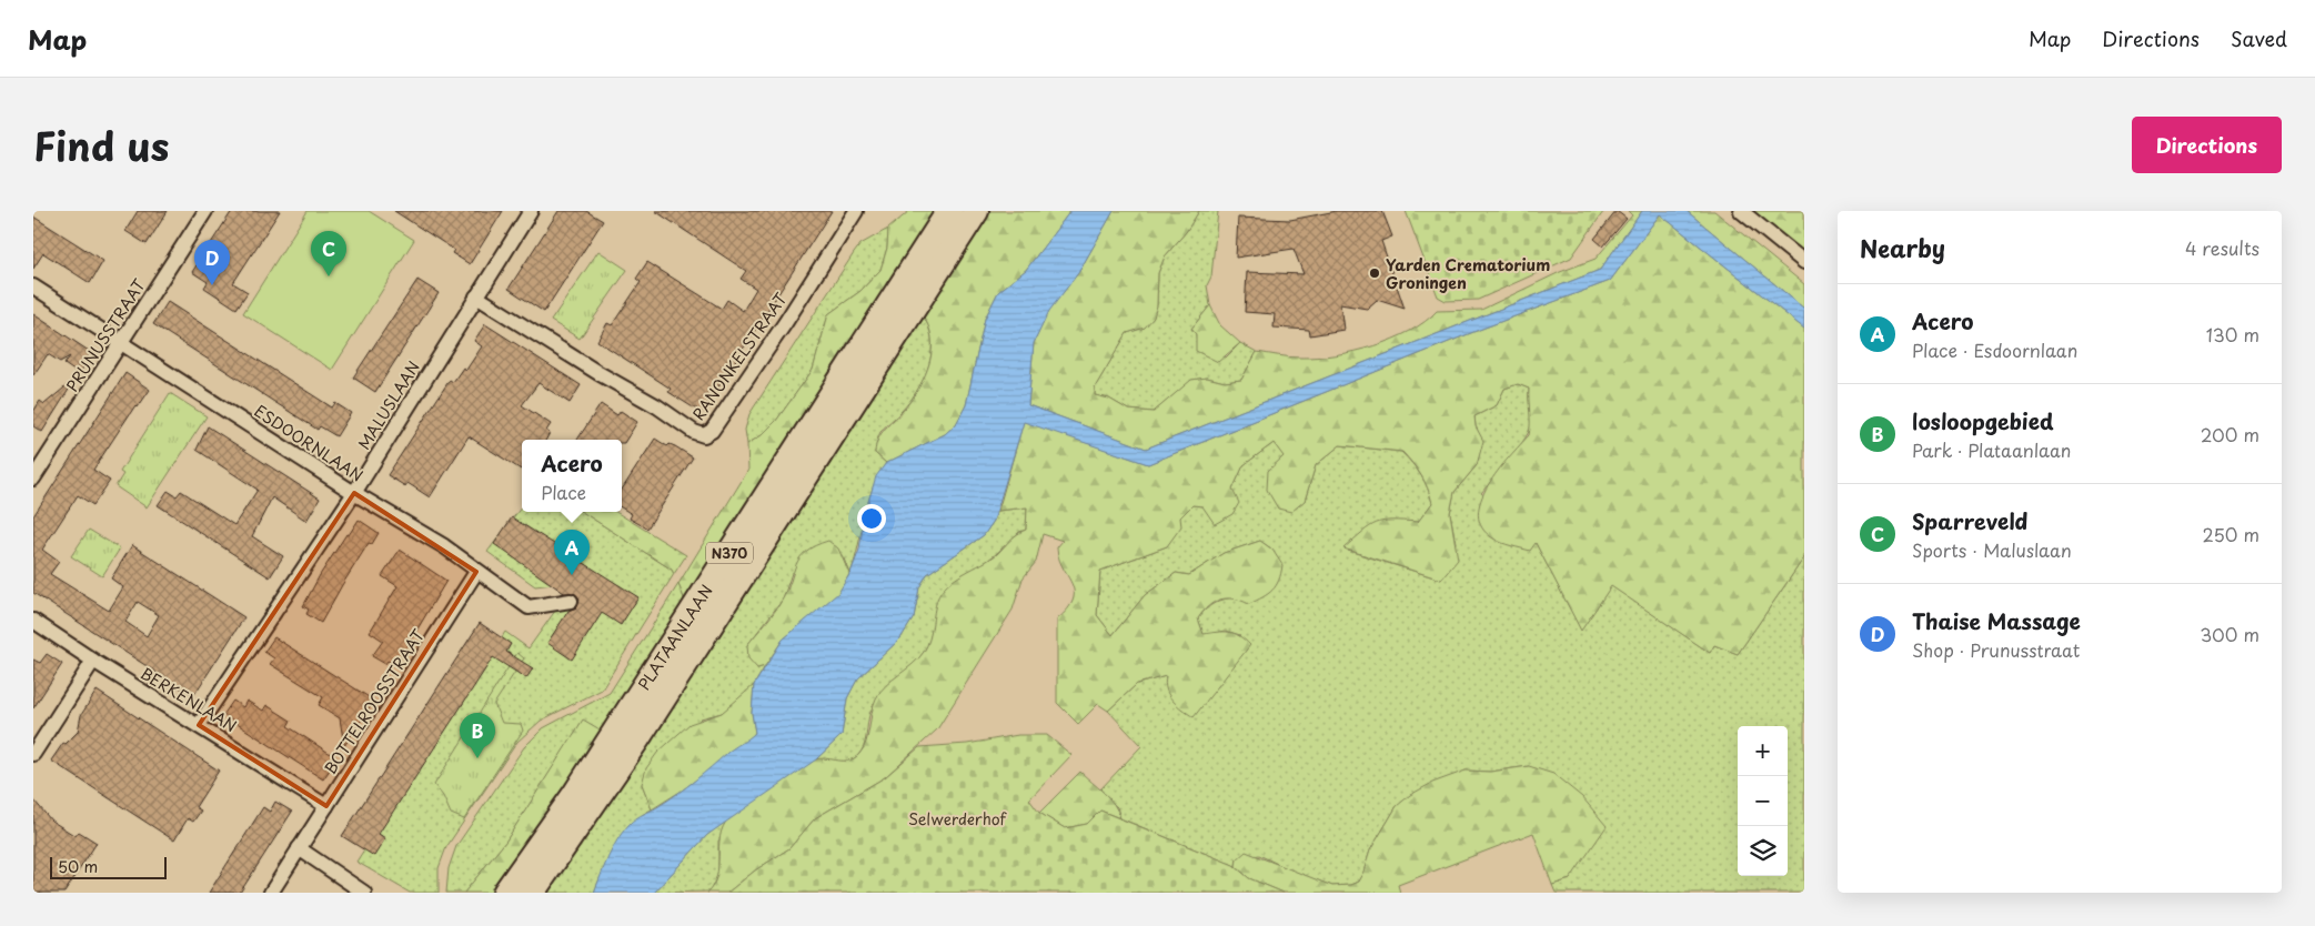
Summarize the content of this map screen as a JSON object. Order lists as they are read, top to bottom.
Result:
{
  "streets": {
    "highway": ["N370", "PLATAANLAAN"],
    "street": [
      "PRUNUSSTRAAT",
      "RANONKELSTRAAT",
      "MALUSLAAN",
      "ESDOORNLAAN",
      "BERKENLAAN",
      "BOTTELROOSSTRAAT"
    ]
  },
  "crossings": [
    ["PRUNUSSTRAAT", "ESDOORNLAAN"],
    ["RANONKELSTRAAT", "MALUSLAAN"],
    ["MALUSLAAN", "ESDOORNLAAN"],
    ["MALUSLAAN", "BERKENLAAN"],
    ["ESDOORNLAAN", "BOTTELROOSSTRAAT"],
    ["BERKENLAAN", "BOTTELROOSSTRAAT"]
  ],
  "parks": ["Selwerderhof"],
  "places": ["Yarden Crematorium Groningen"],
  "scale_bar": "50 m",
  "page": {
    "header": "Map",
    "nav": ["Map", "Directions", "Saved"],
    "title": "Find us",
    "buttons": "Directions",
    "heading": ["Nearby", "4 results"],
    "pins": [
      "C",
      "D",
      "A",
      "B"
    ],
    "list": [
      {
        "mark": "A",
        "name": "Acero",
        "note": "Place · Esdoornlaan",
        "value": "130 m"
      },
      {
        "mark": "B",
        "name": "losloopgebied",
        "note": "Park · Plataanlaan",
        "value": "200 m"
      },
      {
        "mark": "C",
        "name": "Sparreveld",
        "note": "Sports · Maluslaan",
        "value": "250 m"
      },
      {
        "mark": "D",
        "name": "Thaise Massage",
        "note": "Shop · Prunusstraat",
        "value": "300 m"
      }
    ],
    "popup": ["Acero", "Place"],
    "map_buttons": ["+", "−"],
    "scale": "50 m"
  }
}
